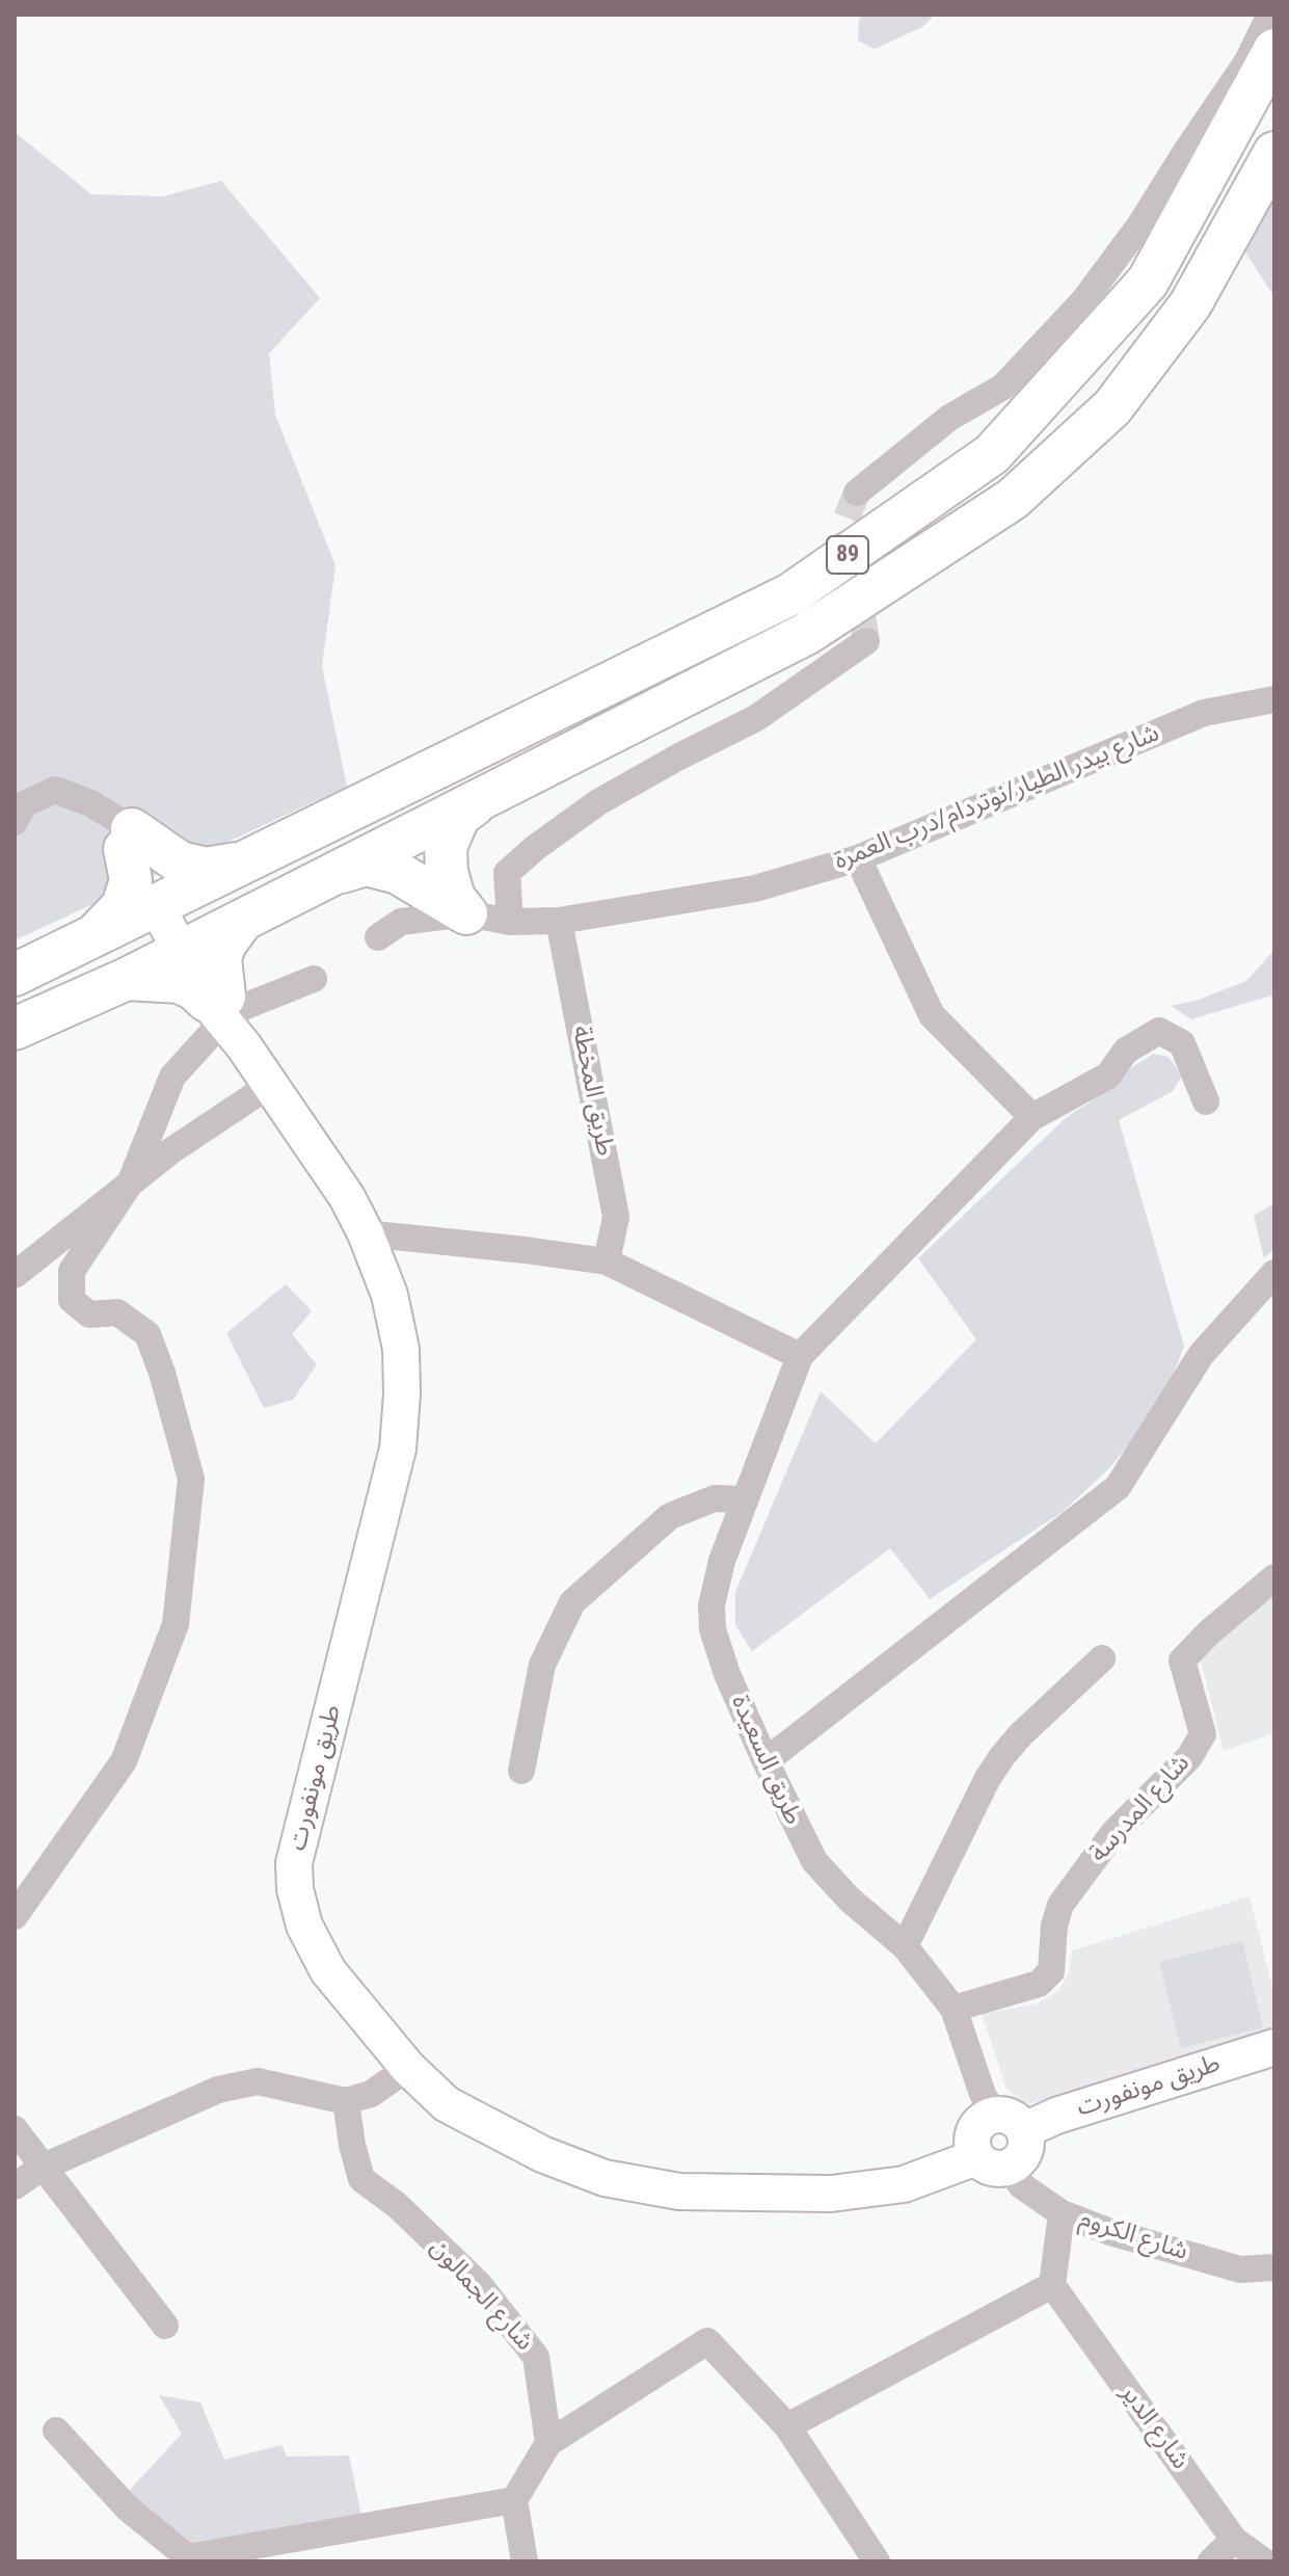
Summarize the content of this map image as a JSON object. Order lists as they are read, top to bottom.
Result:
{
  "streets": {
    "highway": ["89"],
    "main road": ["طريق مونفورت"],
    "street": [
      "شارع بيدر الطيار/نوتردام/درب العمرة",
      "طريق المخطة",
      "طريق السعيدة",
      "شارع المدرسة",
      "شارع الكروم",
      "شارع الجمالون",
      "شارع الدير"
    ]
  },
  "crossings": [
    ["89", "طريق مونفورت"],
    ["شارع بيدر الطيار/نوتردام/درب العمرة", "طريق المخطة"],
    ["طريق السعيدة", "طريق مونفورت"],
    ["طريق السعيدة", "شارع المدرسة"],
    ["طريق السعيدة", "شارع الكروم"],
    ["طريق مونفورت", "شارع الكروم"]
  ]
}
